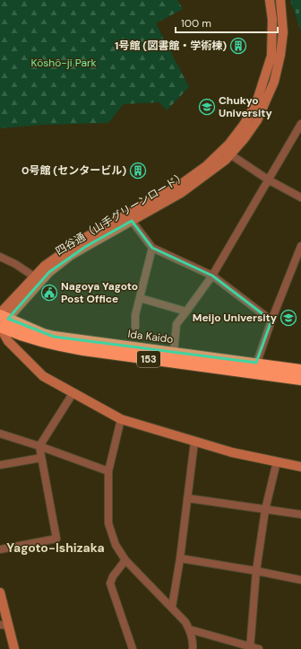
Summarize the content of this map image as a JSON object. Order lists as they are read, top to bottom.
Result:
{
  "streets": {
    "highway": ["Ida Kaido", "153"],
    "street": ["四谷通（山手グリーンロード）"]
  },
  "crossings": [
    ["四谷通（山手グリーンロード）", "Ida Kaido"]
  ],
  "districts": ["Yagoto-Ishizaka"],
  "parks": ["Kōshō-ji Park"],
  "places": {
    "building": ["1号館 (図書館・学術棟)", "0号館 (センタービル)"],
    "school or university": ["Chukyo University", "Meijo University"],
    "public building": ["Nagoya Yagoto Post Office"]
  },
  "scale_bar": "100 m"
}
